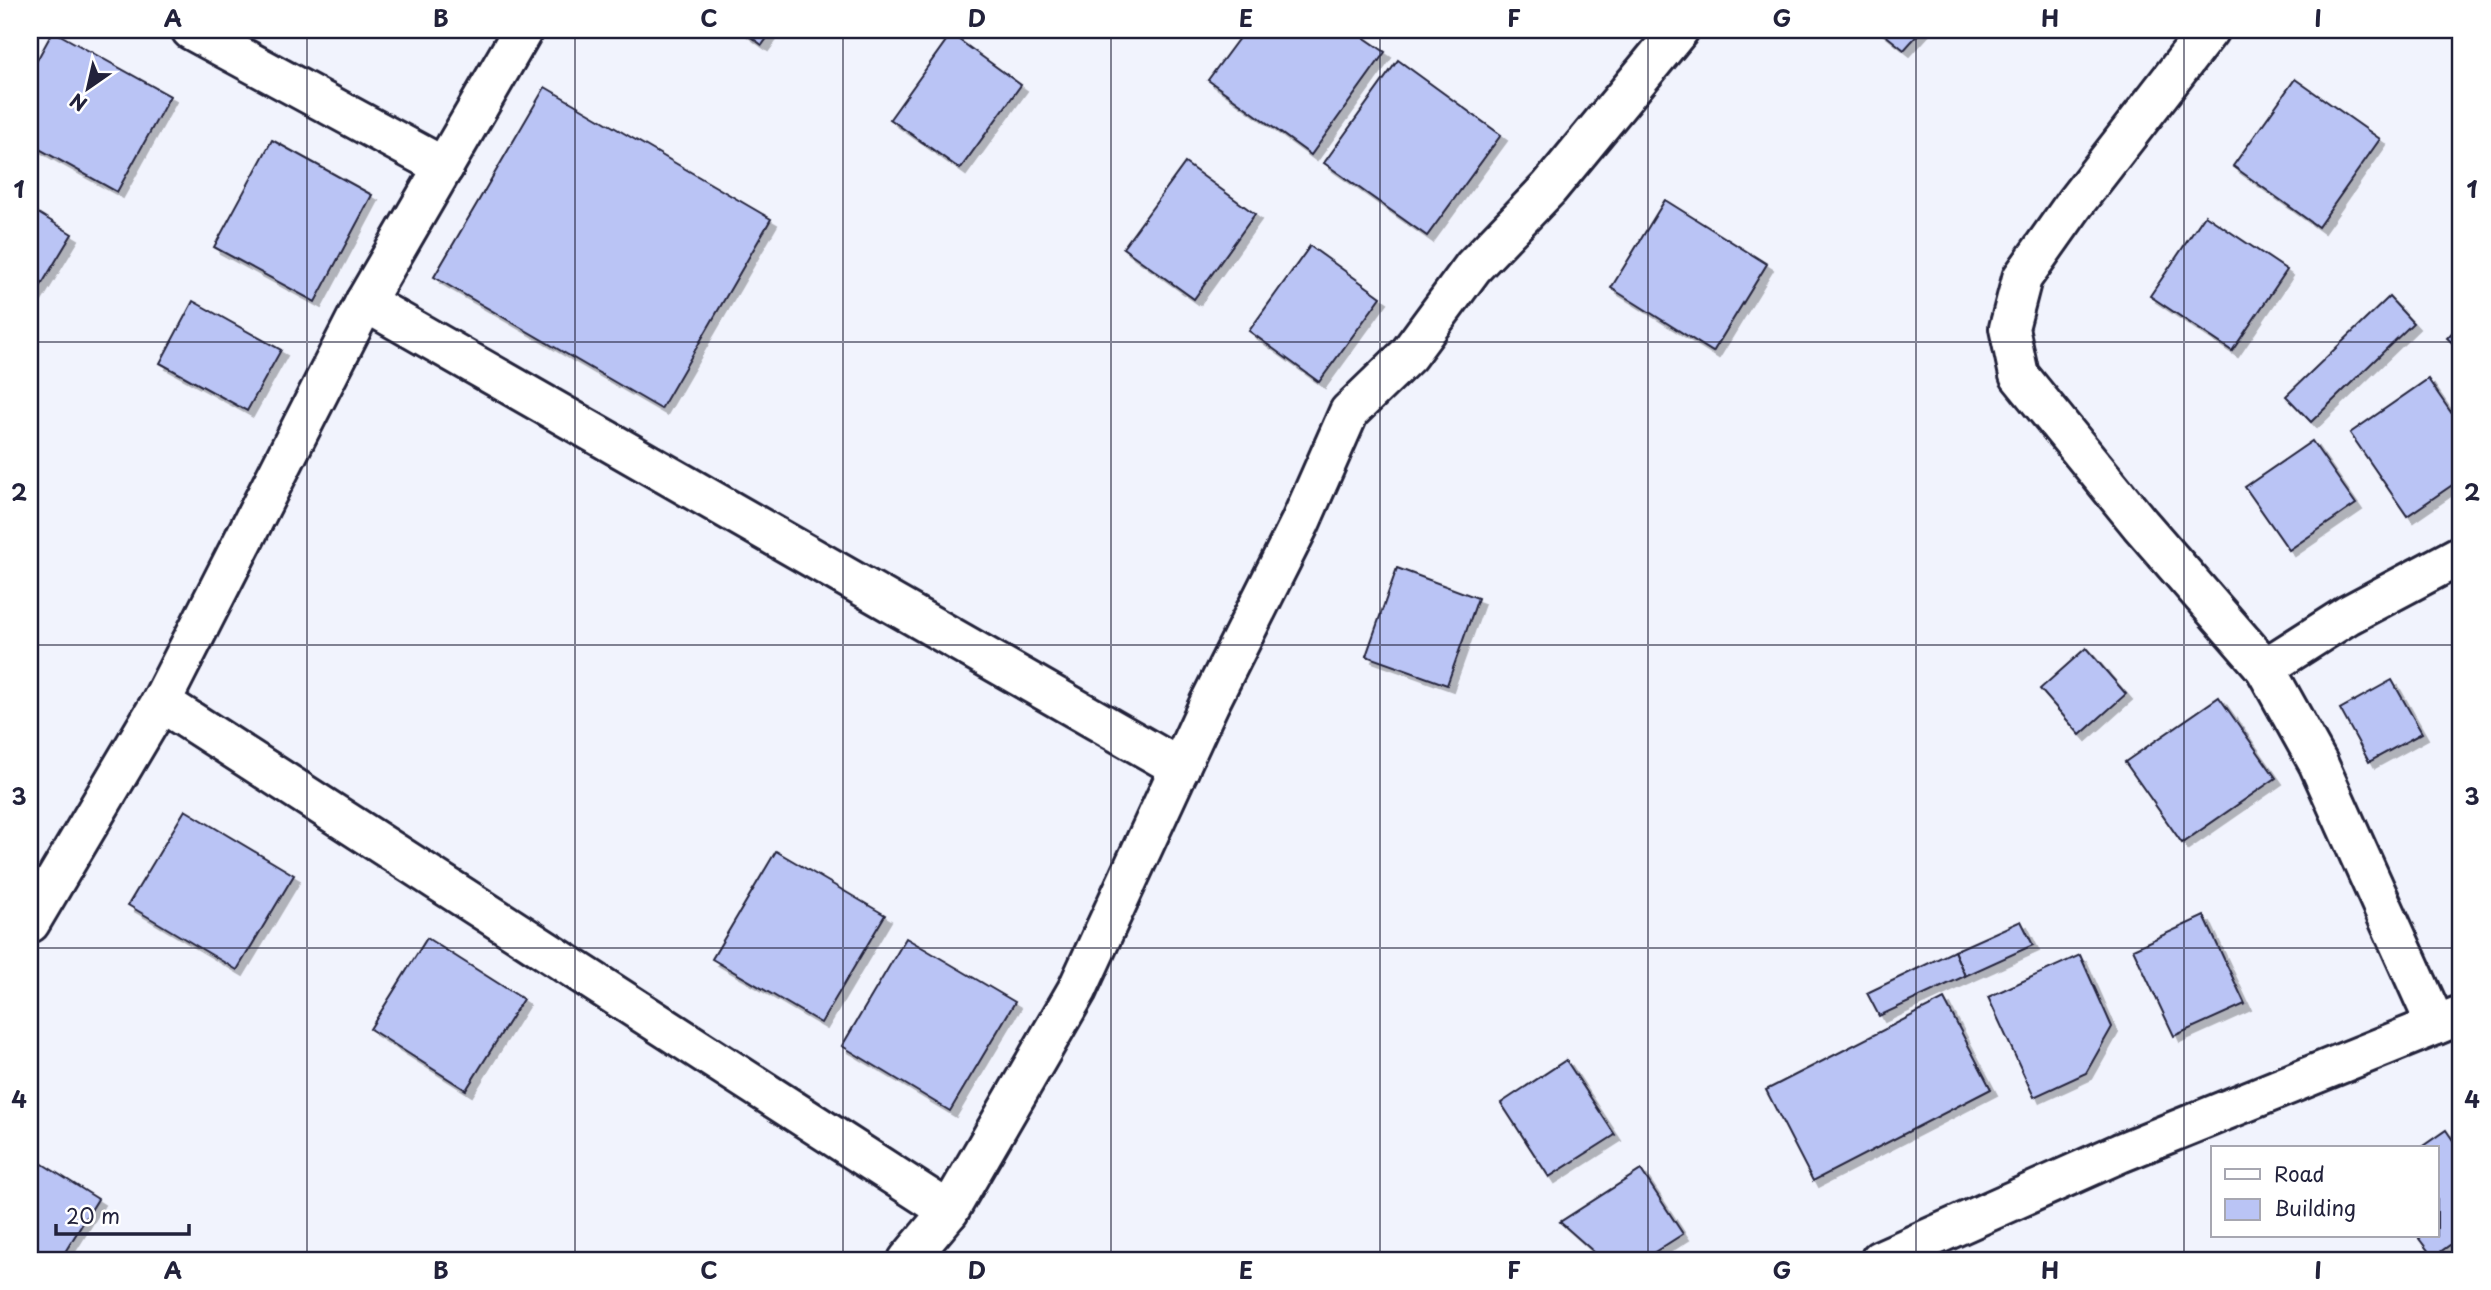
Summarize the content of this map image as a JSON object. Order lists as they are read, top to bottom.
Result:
{
  "legend": ["Road", "Building"],
  "scale_bar": "20 m",
  "north": "bottom left",
  "grid": {
    "columns": [
      "A",
      "B",
      "C",
      "D",
      "E",
      "F",
      "G",
      "H",
      "I"
    ],
    "rows": [
      "1",
      "2",
      "3",
      "4"
    ]
  }
}
